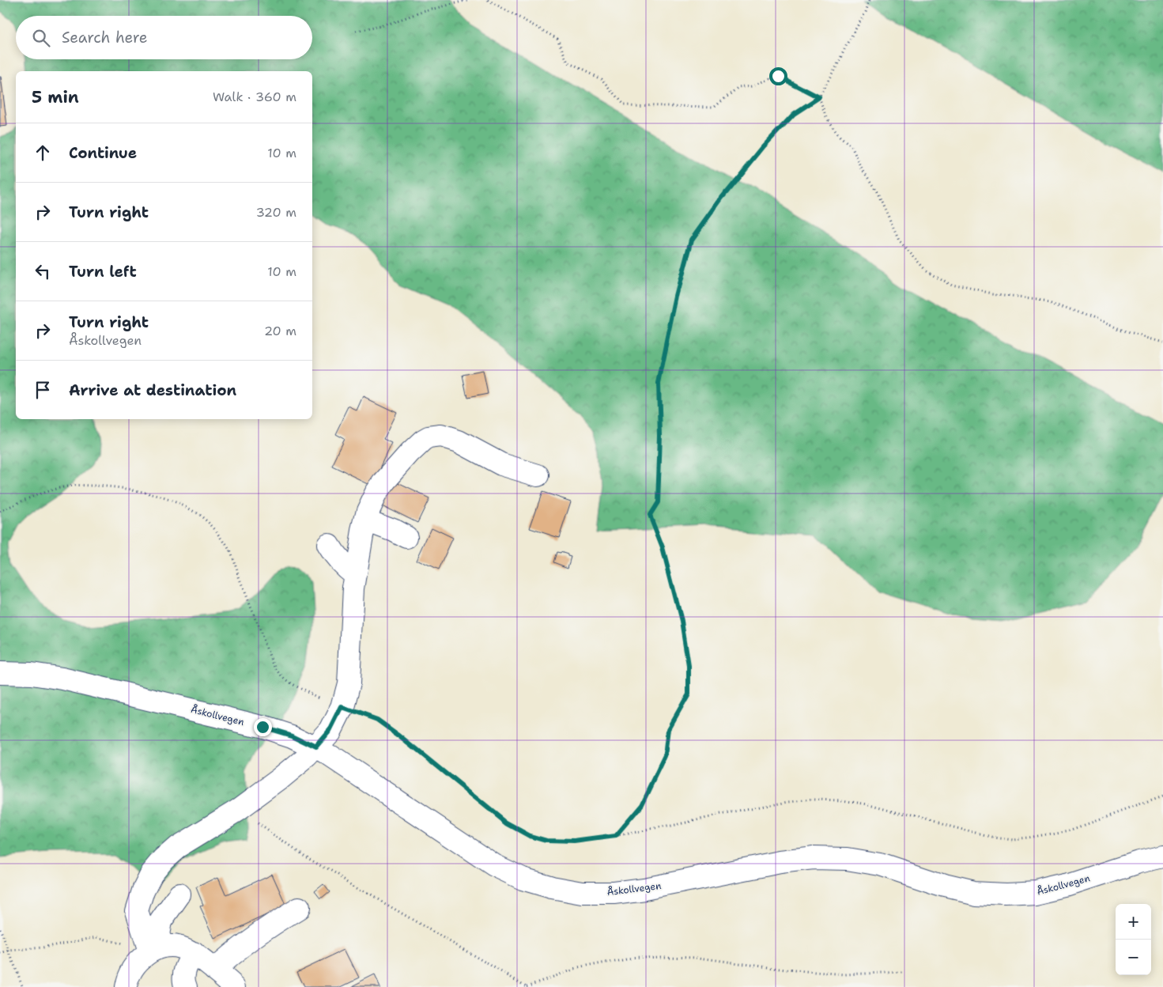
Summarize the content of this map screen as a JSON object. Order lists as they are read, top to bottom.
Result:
{
  "streets": {
    "street": ["Åskollvegen"]
  },
  "page": {
    "search": "Search here",
    "heading": ["5 min", "Walk · 360 m"],
    "list": [
      ["Continue", "10 m"],
      ["Turn right", "320 m"],
      ["Turn left", "10 m"],
      ["Turn right", "Åskollvegen", "20 m"],
      "Arrive at destination"
    ],
    "map_buttons": ["+", "−"]
  }
}
